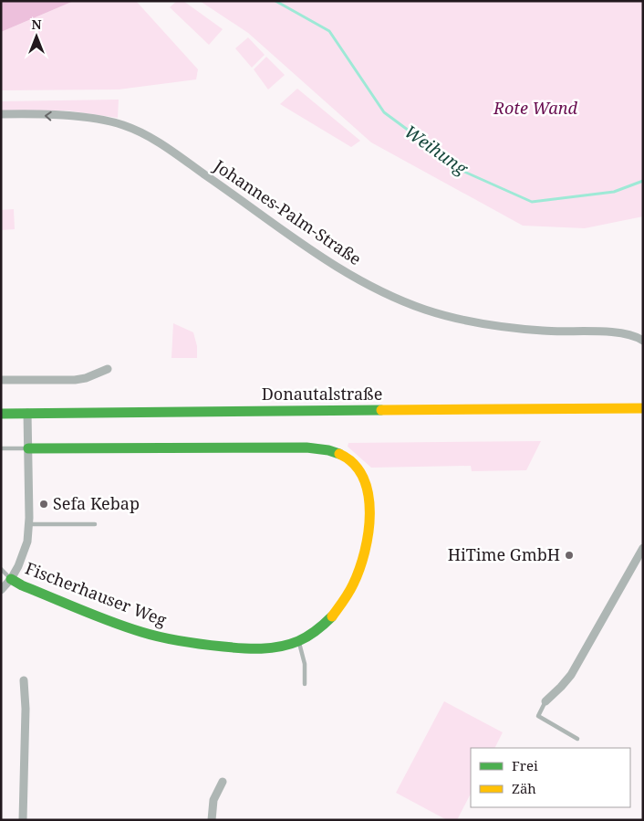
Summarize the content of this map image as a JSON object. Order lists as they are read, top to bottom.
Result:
{
  "streets": {
    "street": ["Johannes-Palm-Straße", "Donautalstraße", "Fischerhauser Weg"]
  },
  "crossings": [
    ["Donautalstraße", "Fischerhauser Weg"]
  ],
  "one_way": ["Johannes-Palm-Straße"],
  "water": ["Weihung"],
  "parks": ["Rote Wand"],
  "places": ["Sefa Kebap", "HiTime GmbH"],
  "legend": ["Frei", "Zäh"],
  "north": "top"
}
